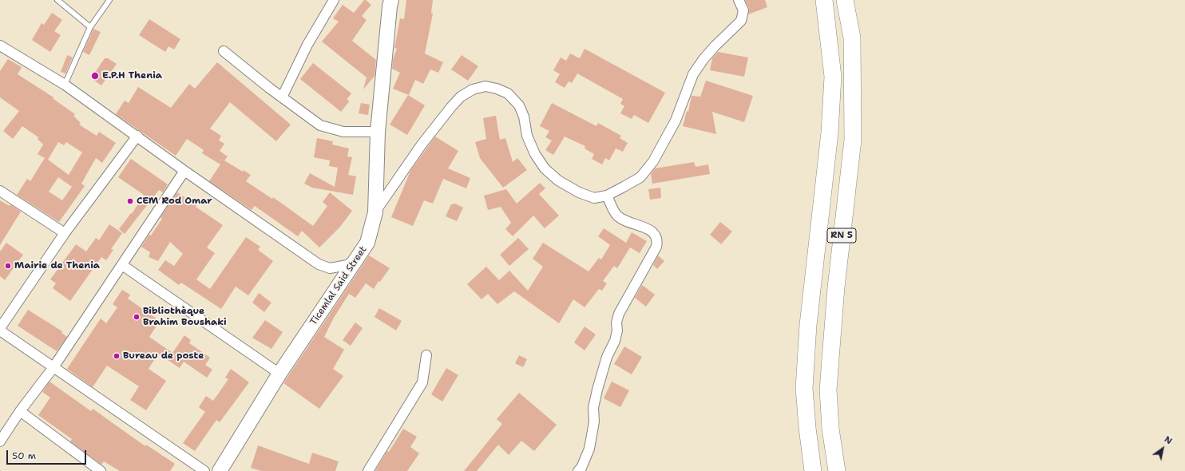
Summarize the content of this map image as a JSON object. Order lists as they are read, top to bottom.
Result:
{
  "streets": {
    "highway": ["RN 5"],
    "main road": ["Ticemlal Said Street"]
  },
  "places": [
    "E.P.H Thenia",
    "CEM Rod Omar",
    "Mairie de Thenia",
    "Bibliothèque Brahim Boushaki",
    "Bureau de poste"
  ],
  "scale_bar": "50 m",
  "north": "top right"
}
